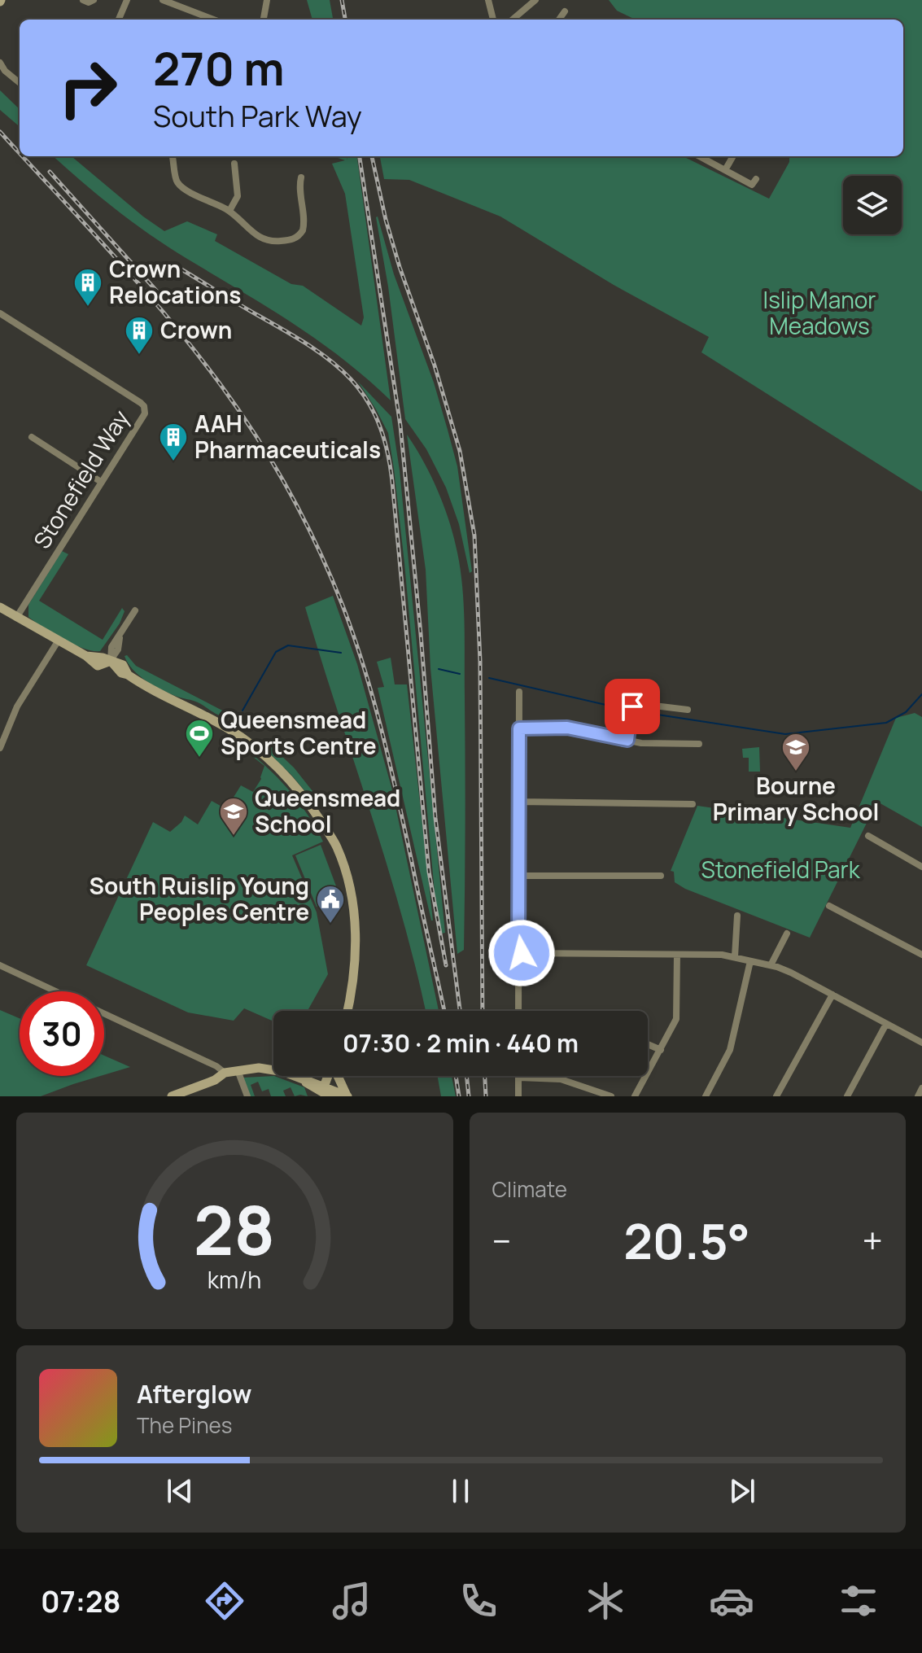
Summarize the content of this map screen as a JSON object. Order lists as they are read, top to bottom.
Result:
{
  "streets": {
    "street": ["Stonefield Way"]
  },
  "parks": ["Islip Manor Meadows", "Stonefield Park"],
  "places": {
    "building": ["Crown Relocations", "Crown", "AAH Pharmaceuticals"],
    "sports": ["Queensmead Sports Centre"],
    "school or university": ["Bourne Primary School", "Queensmead School"],
    "public building": ["South Ruislip Young Peoples Centre"]
  },
  "page": {
    "turn": ["270 m", "South Park Way"],
    "limit": "30",
    "trip": "07:30 · 2 min · 440 m",
    "tile": "Climate",
    "heat": ["−", "20.5°", "+"],
    "song": ["Afterglow", "The Pines"],
    "tabs": "07:28",
    "gauge": ["28", "km/h"]
  }
}
